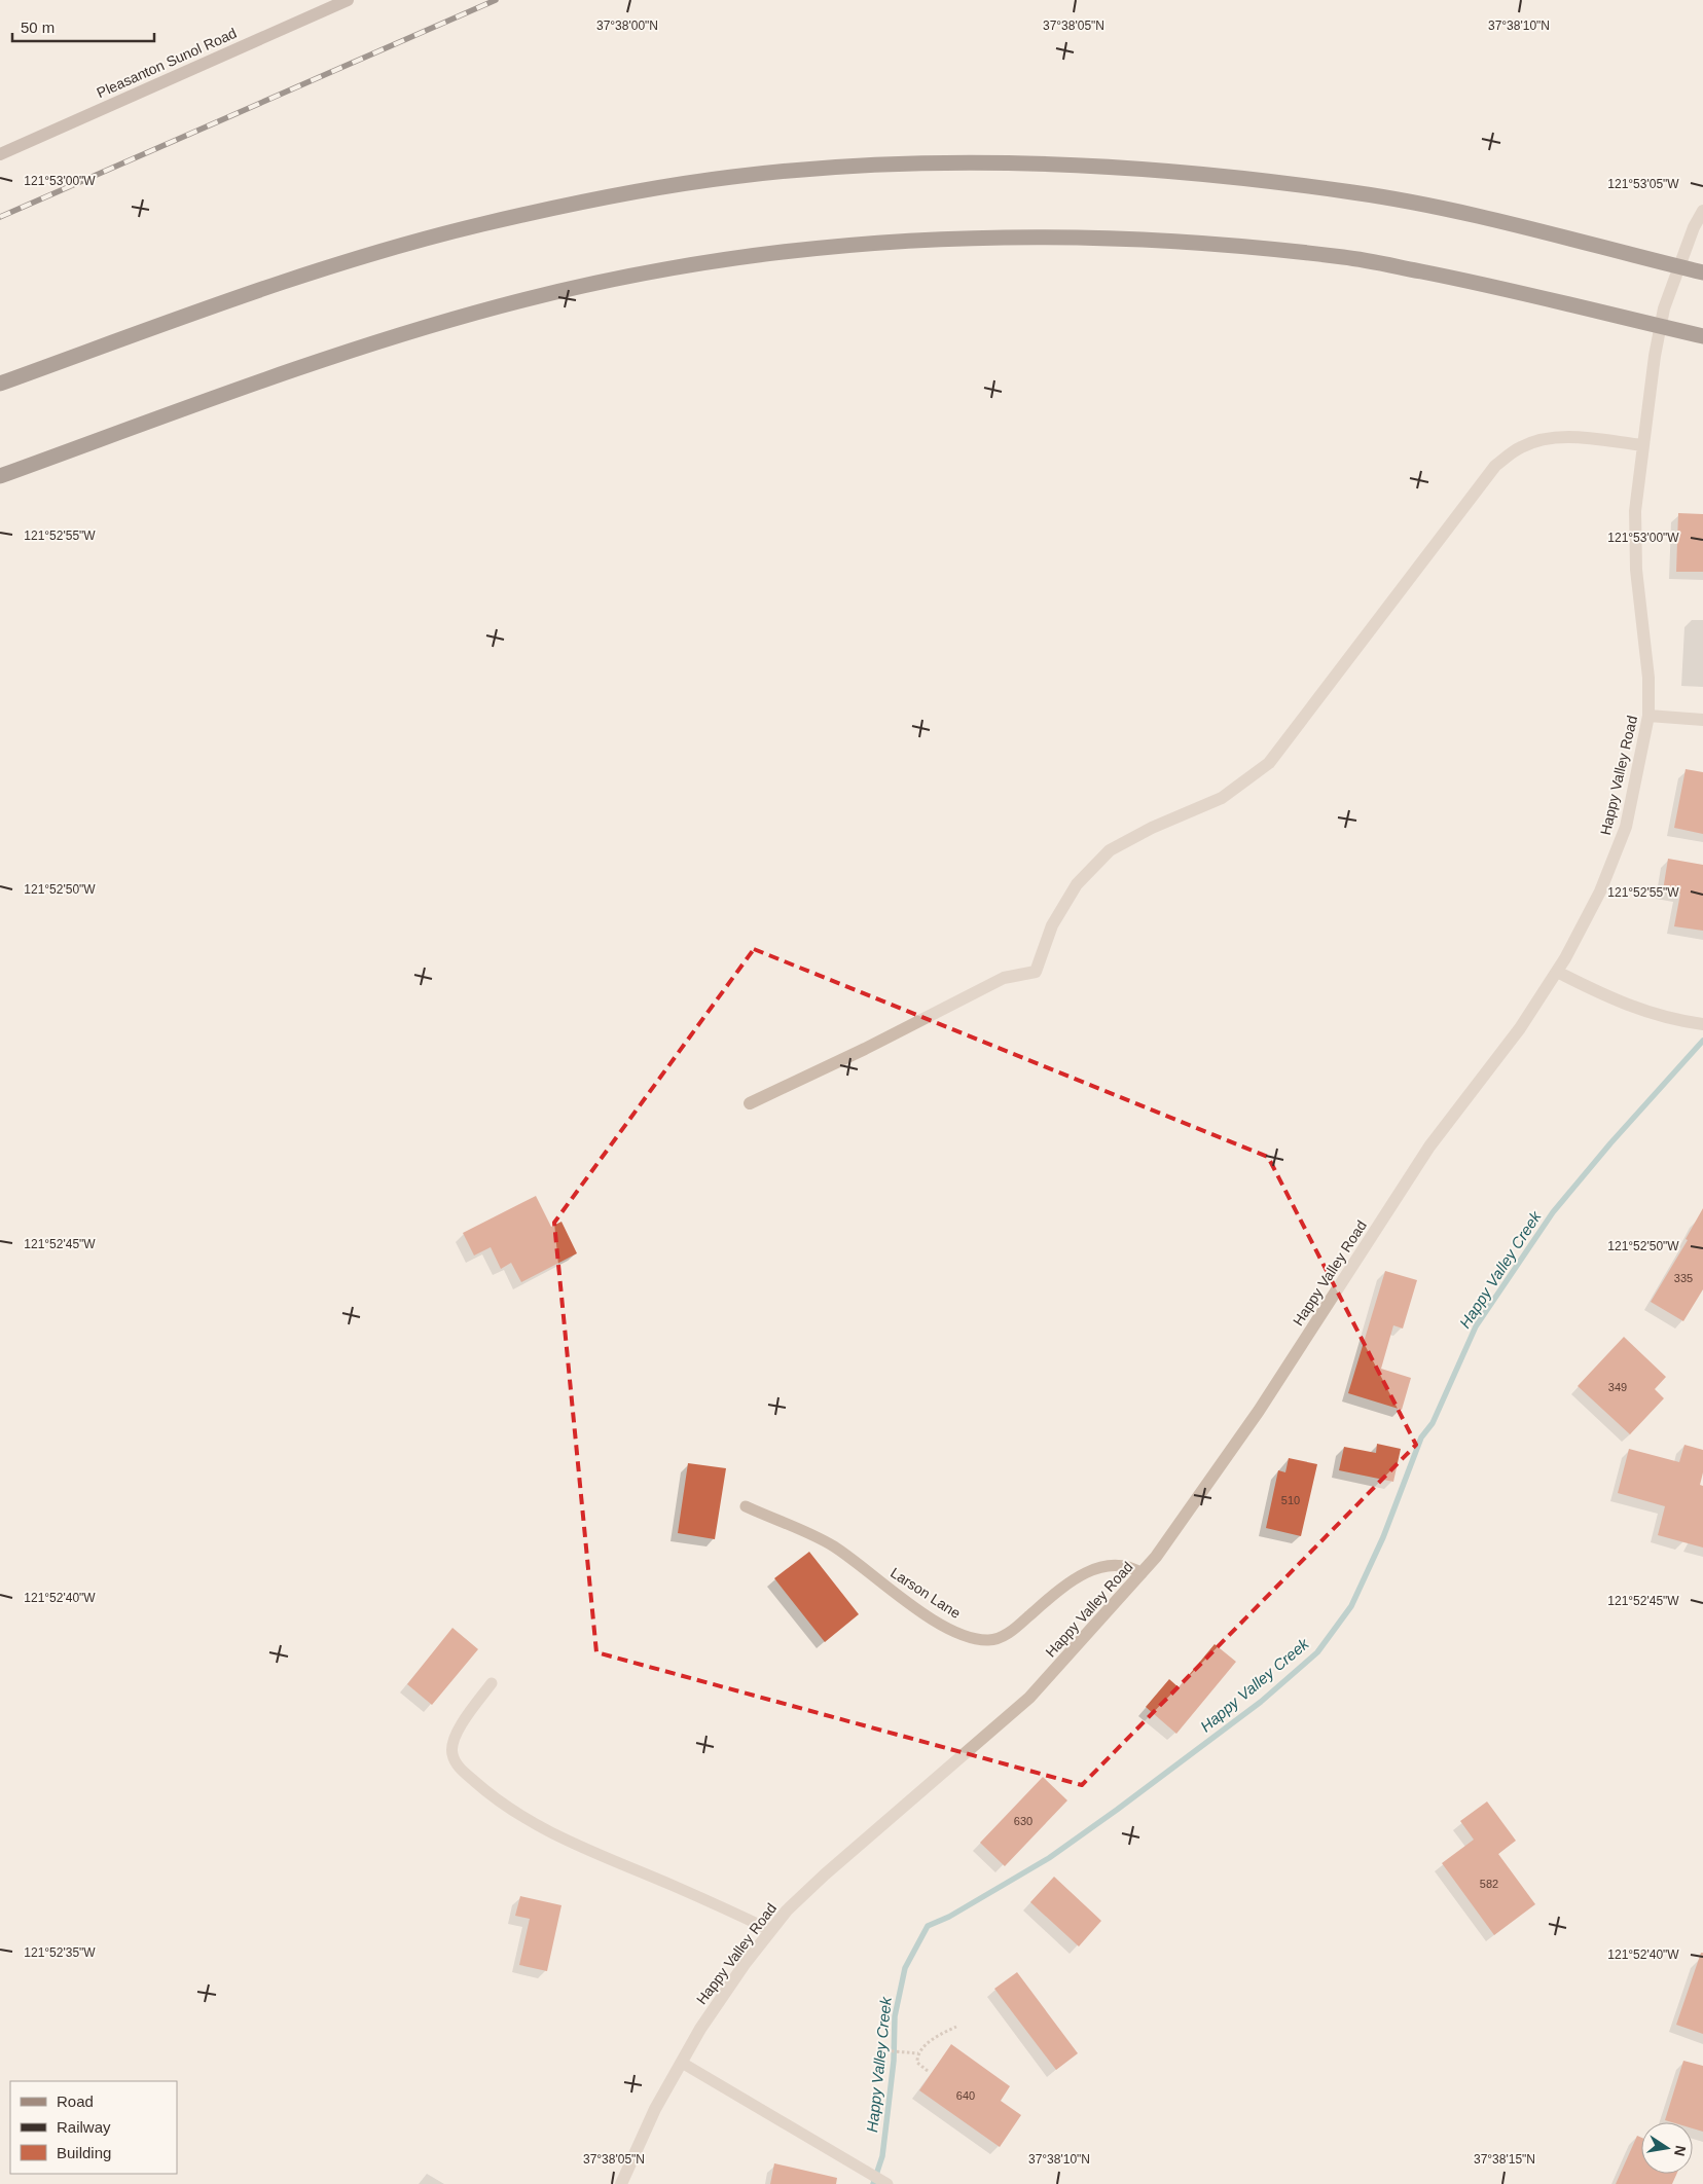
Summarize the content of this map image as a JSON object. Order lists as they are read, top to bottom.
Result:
{
  "streets": {
    "main road": ["Pleasanton Sunol Road"],
    "street": ["Happy Valley Road"],
    "lane": ["Larson Lane"]
  },
  "crossings": [
    ["Happy Valley Road", "Larson Lane"]
  ],
  "water": ["Happy Valley Creek"],
  "house_numbers": [
    "335",
    "349",
    "510",
    "630",
    "582",
    "640"
  ],
  "legend": ["Road", "Railway", "Building"],
  "scale_bar": "50 m",
  "north": "right",
  "coordinates": [
    "37°38'00\"N",
    "37°38'05\"N",
    "37°38'10\"N",
    "121°53'00\"W",
    "121°53'05\"W",
    "121°52'55\"W",
    "121°52'50\"W",
    "121°52'45\"W",
    "121°52'40\"W",
    "121°52'35\"W",
    "37°38'15\"N"
  ]
}
